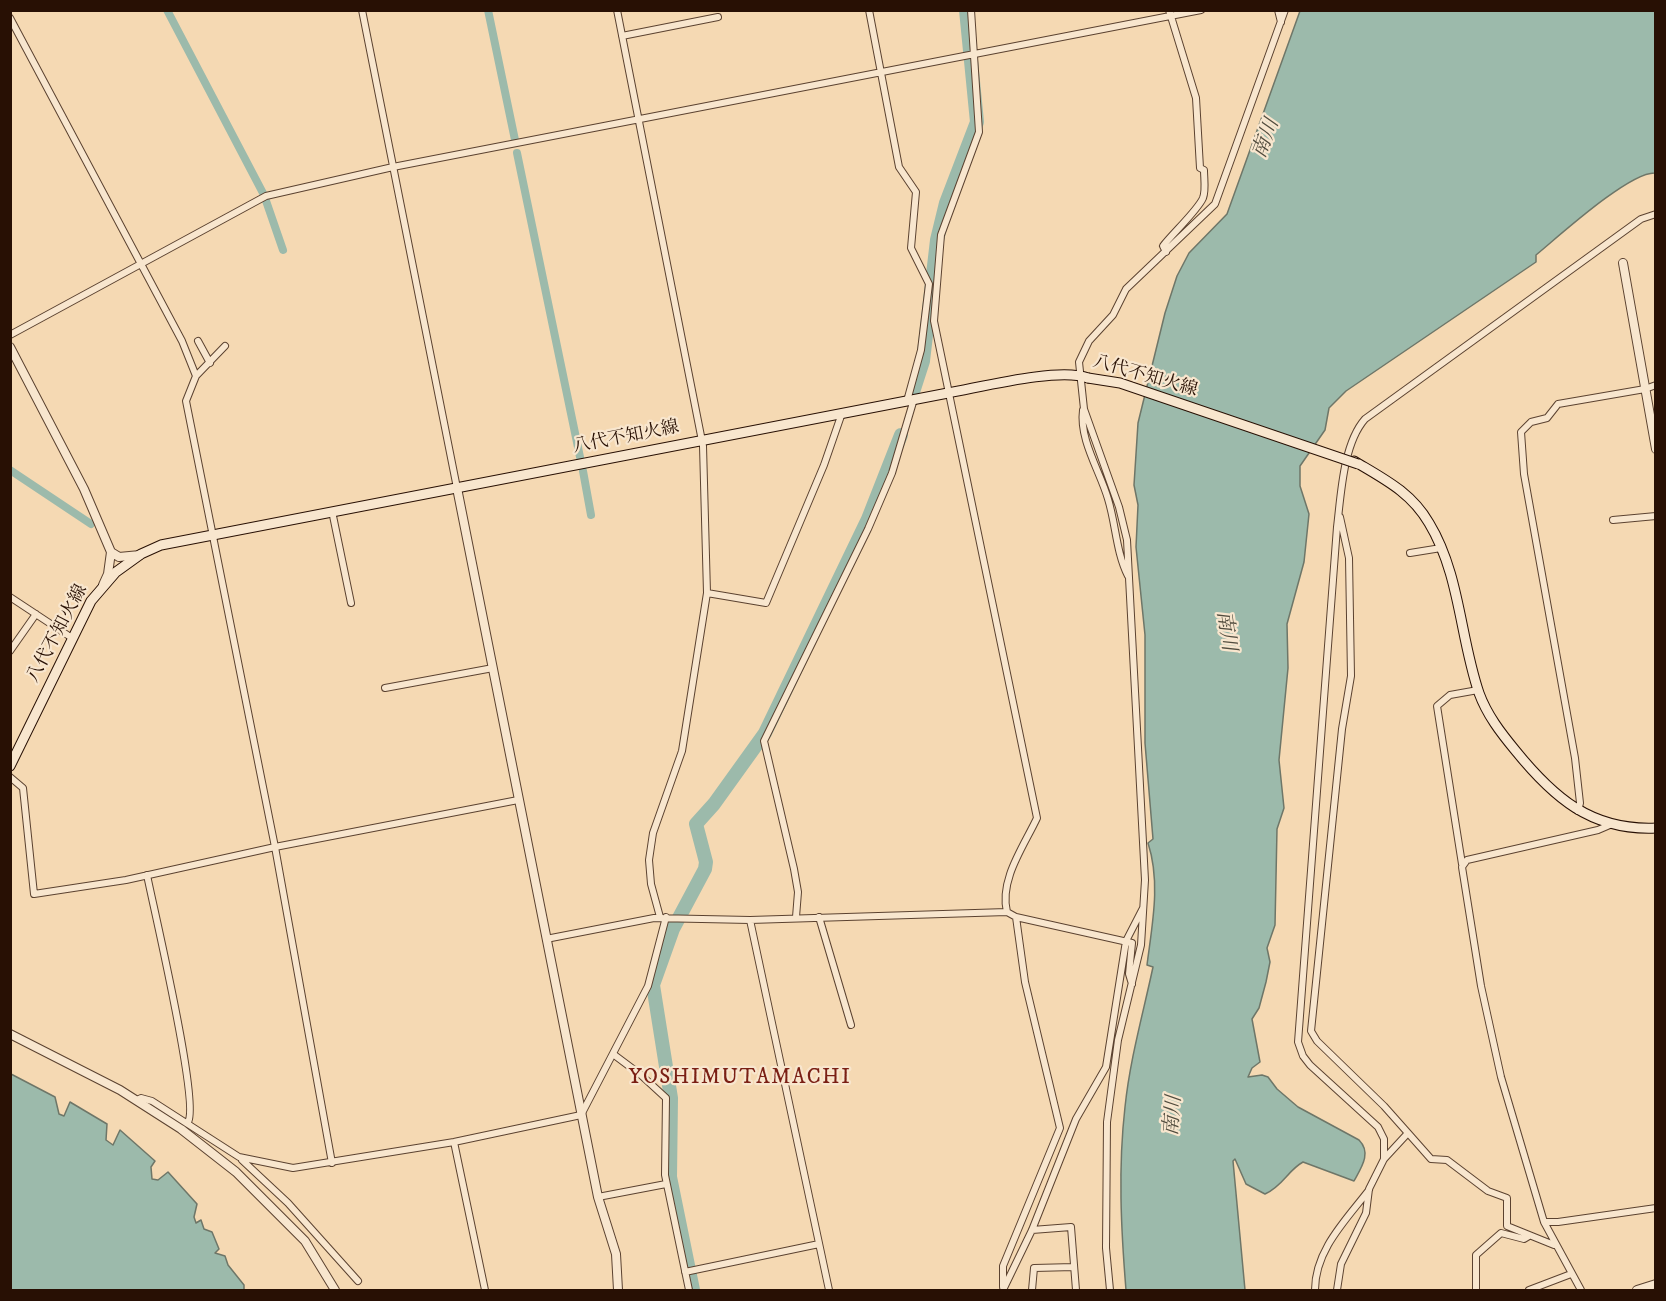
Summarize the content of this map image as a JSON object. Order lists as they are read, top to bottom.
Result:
{
  "streets": {
    "main road": ["八代不知火線"]
  },
  "districts": ["YOSHIMUTAMACHI"],
  "water": ["南川"]
}
